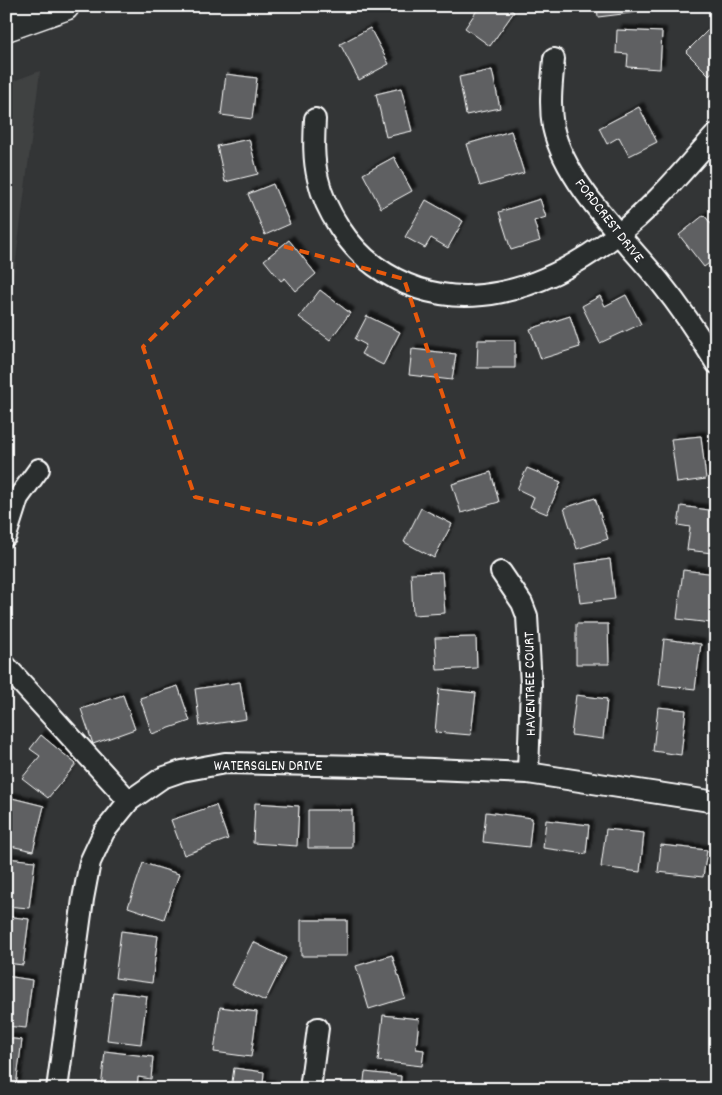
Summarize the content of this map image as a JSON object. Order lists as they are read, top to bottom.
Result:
{
  "streets": {
    "street": ["FORDCREST DRIVE", "HAVENTREE COURT", "WATERSGLEN DRIVE"]
  },
  "crossings": [
    ["HAVENTREE COURT", "WATERSGLEN DRIVE"]
  ]
}
